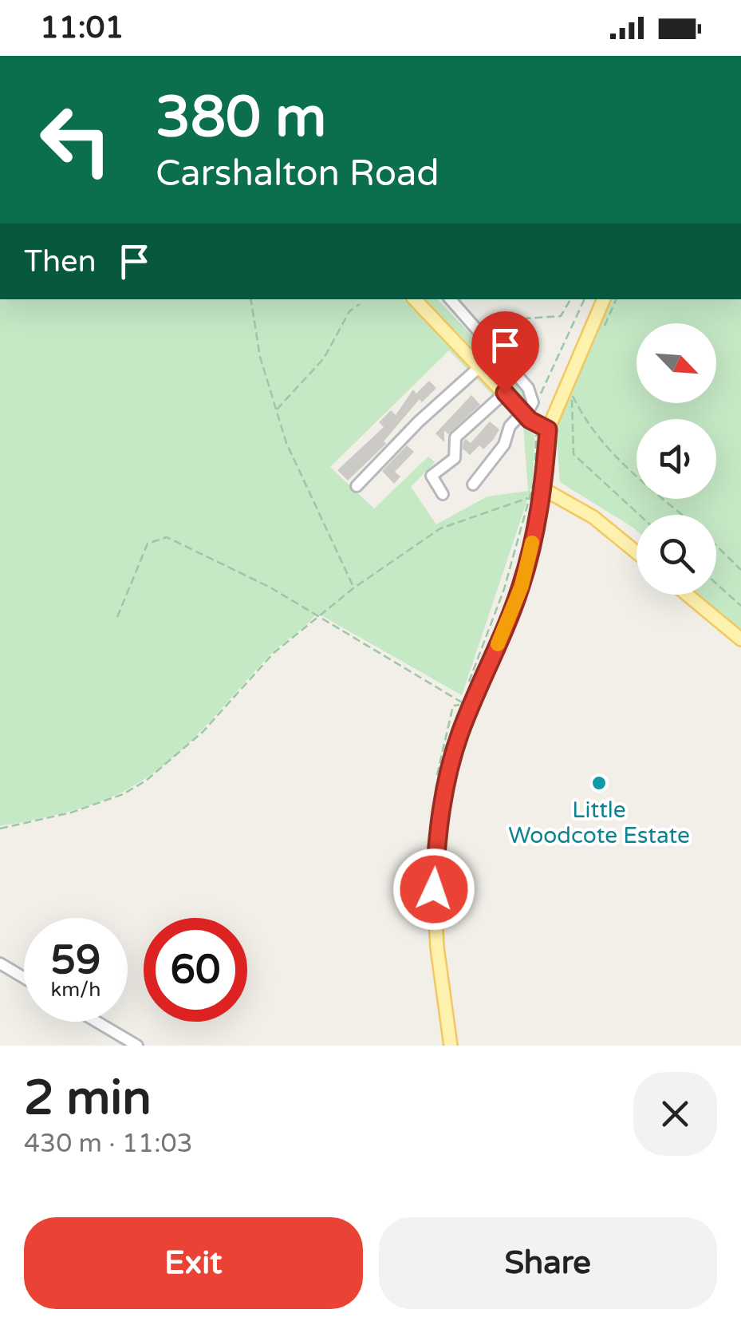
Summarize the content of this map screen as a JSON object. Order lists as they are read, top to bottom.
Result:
{
  "places": ["Little Woodcote Estate"],
  "north": "bottom right",
  "page": {
    "status": "11:01",
    "turn": ["380 m", "Carshalton Road"],
    "then": "Then",
    "speed": "59 km/h",
    "limit": "60",
    "heading": ["2 min", "430 m · 11:03"],
    "buttons": ["Exit", "Share"]
  }
}
